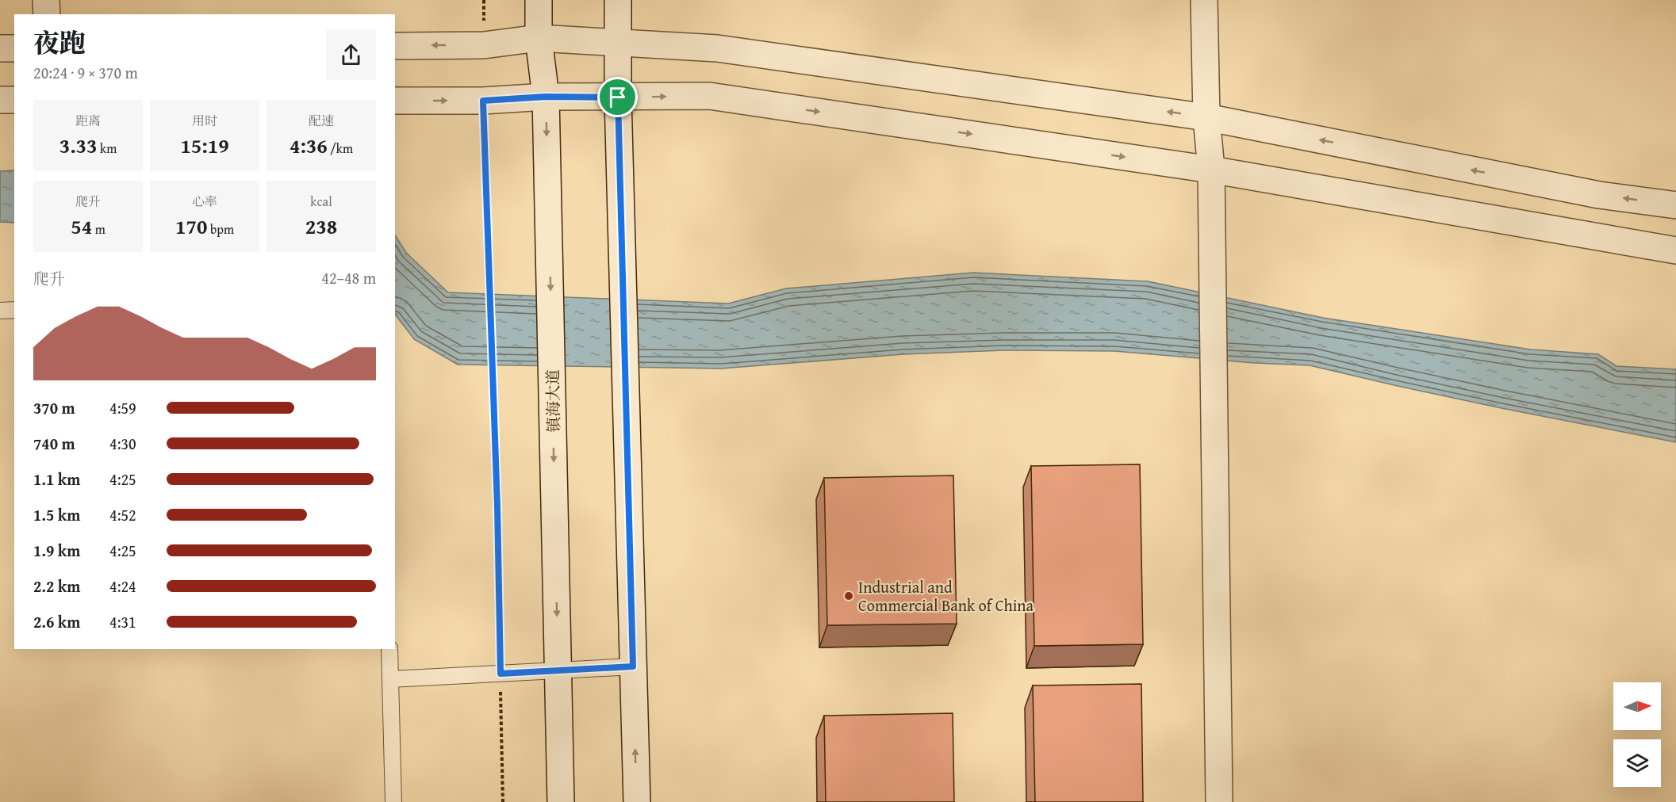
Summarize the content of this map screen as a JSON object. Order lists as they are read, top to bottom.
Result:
{
  "streets": {
    "street": ["镇海大道"]
  },
  "places": ["Industrial and Commercial Bank of China"],
  "north": "right",
  "page": {
    "heading": ["夜跑", "20:24 · 9 × 370 m"],
    "stats": [
      ["距离", "3.33 km"],
      ["用时", "15:19"],
      ["配速", "4:36 /km"],
      ["爬升", "54 m"],
      ["心率", "170 bpm"],
      ["kcal", "238"]
    ],
    "chart": ["爬升", "42–48 m"],
    "list": [
      {
        "name": "370 m",
        "note": "4:59"
      },
      {
        "name": "740 m",
        "note": "4:30"
      },
      {
        "name": "1.1 km",
        "note": "4:25"
      },
      {
        "name": "1.5 km",
        "note": "4:52"
      },
      {
        "name": "1.9 km",
        "note": "4:25"
      },
      {
        "name": "2.2 km",
        "note": "4:24"
      },
      {
        "name": "2.6 km",
        "note": "4:31"
      }
    ]
  }
}
